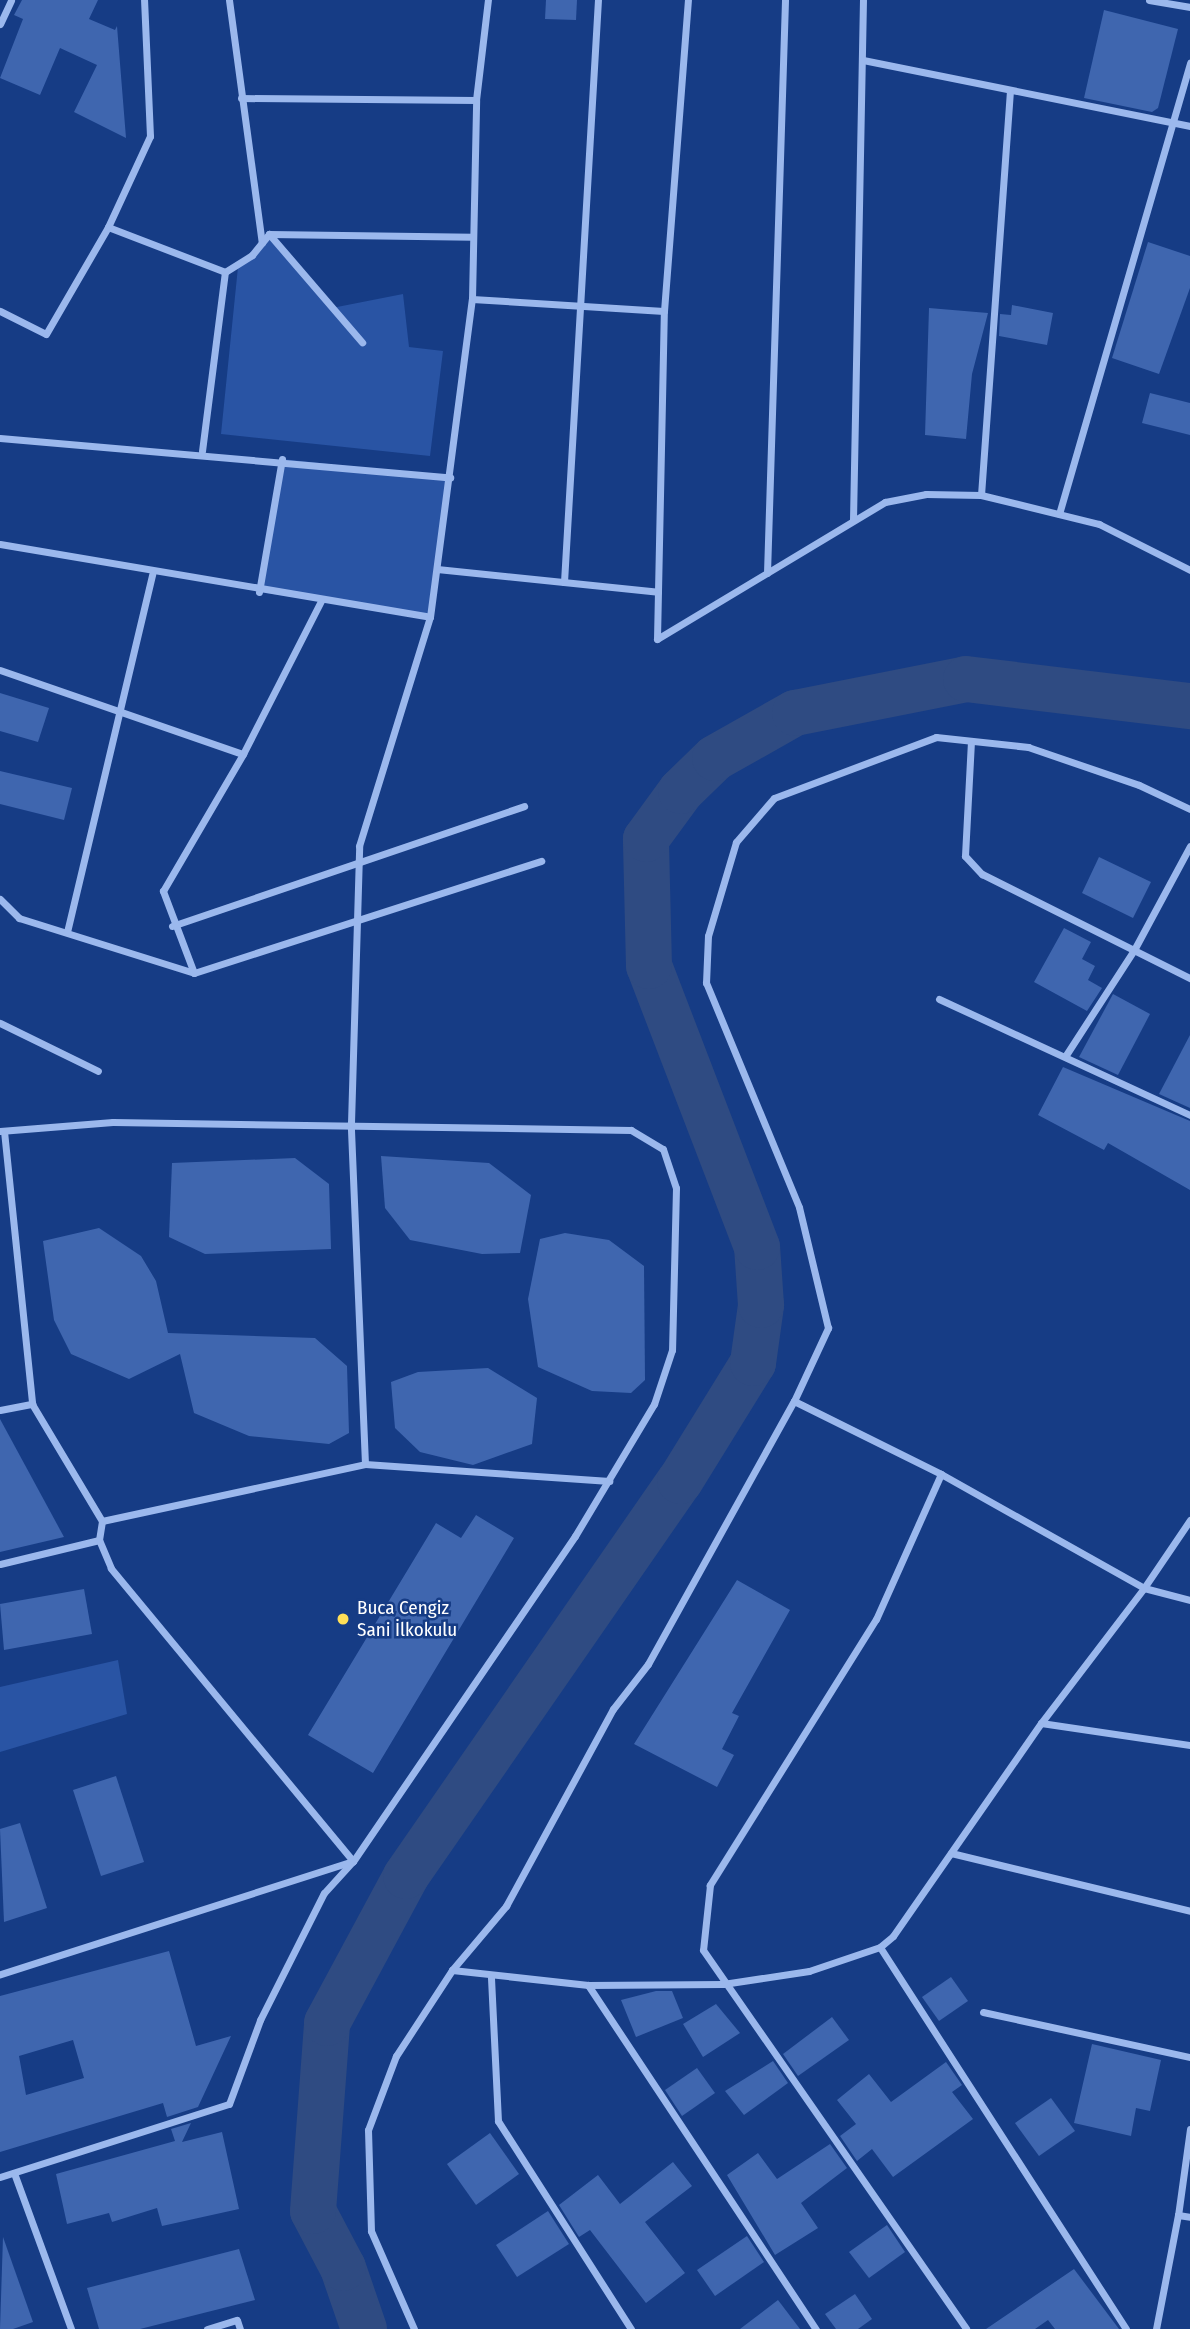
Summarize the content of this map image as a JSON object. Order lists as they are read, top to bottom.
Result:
{
  "places": ["Buca Cengiz Sani İlkokulu"]
}
